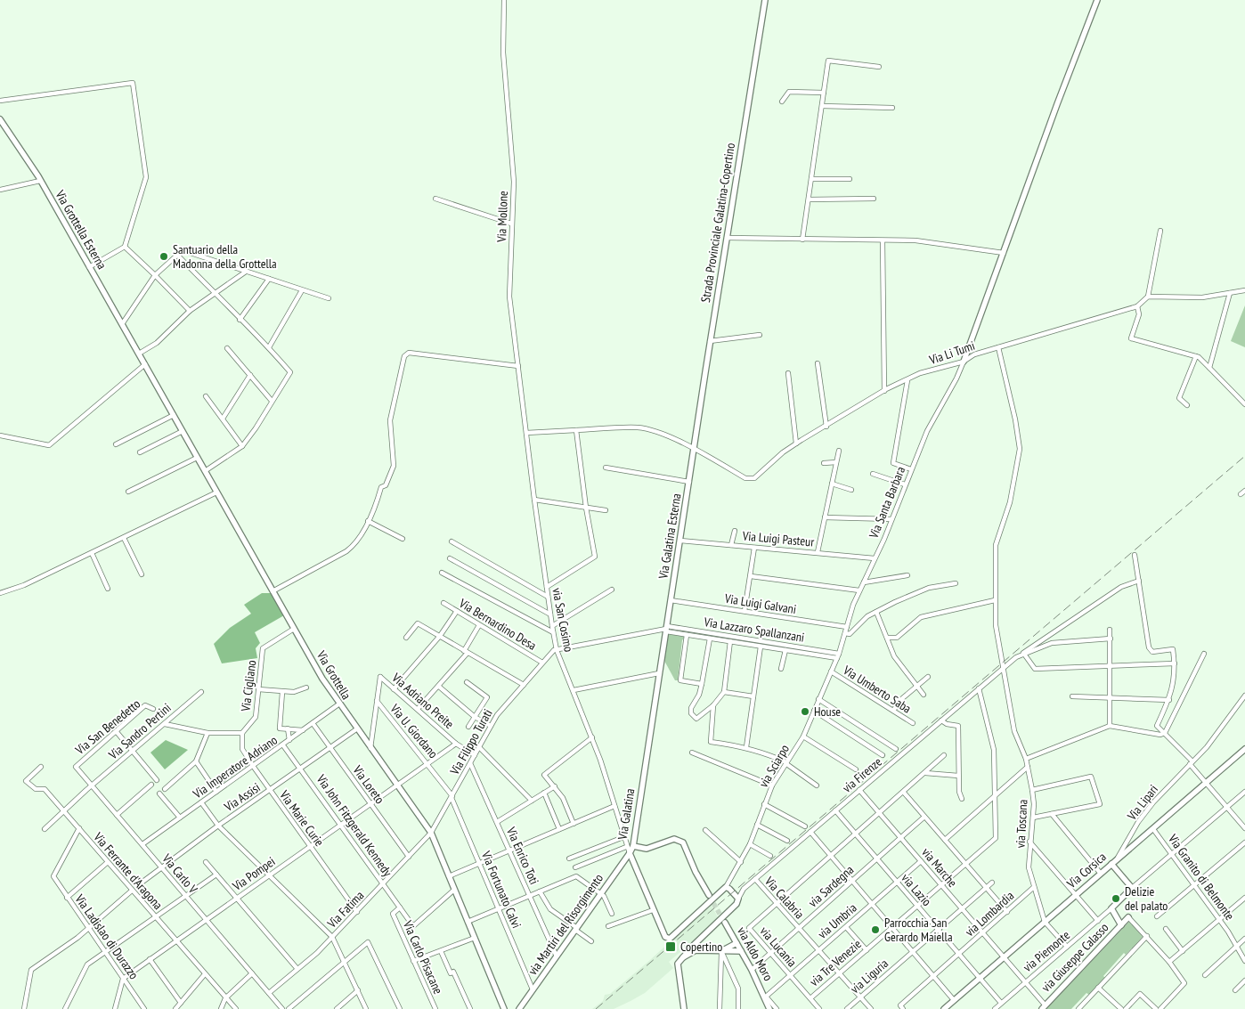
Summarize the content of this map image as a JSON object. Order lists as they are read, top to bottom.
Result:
{
  "streets": {
    "street": [
      "Via Mollone",
      "Strada Provinciale Galatina-Copertino",
      "Via Grottella Esterna",
      "Via Li Tumi",
      "Via Santa Barbara",
      "Via Galatina Esterna",
      "Via Luigi Pasteur",
      "Via Luigi Galvani",
      "via San Cosimo",
      "Via Bernardino Desa",
      "Via Lazzaro Spallanzani",
      "Via Grottella",
      "Via Cigliano",
      "Via Umberto Saba",
      "Via Adriano Preite",
      "Via San Benedetto",
      "Via Sandro Pertini",
      "Via U. Giordano",
      "Via Filippo Turati",
      "via Sciarpo",
      "Via Imperatore Adriano",
      "via Firenze",
      "Via Loreto",
      "Via Assisi",
      "Via Lipari",
      "Via Galatina",
      "Via Marie Curie",
      "via Toscana",
      "Via John Fitzgerald Kennedy",
      "Via Enrico Toti",
      "via Marche",
      "Via Corsica",
      "Via Ferrante d'Aragona",
      "Via Carlo V",
      "Via Pompei",
      "Via Granito di Belmonte",
      "via Sardegna",
      "Via Fortunato Calvi",
      "via Lazio",
      "Via Calabria",
      "Via Fatima",
      "via Lombardia",
      "via Umbria",
      "via Martiri del Risorgimento",
      "Via Ladislao di Durazzo",
      "via Lucania",
      "via Piemonte",
      "via Aldo Moro",
      "Via Carlo Pisacane",
      "via Giuseppe Calasso",
      "via Tre Venezie",
      "via Liguria"
    ]
  },
  "crossings": [
    ["Via Mollone", "via San Cosimo"],
    ["Strada Provinciale Galatina-Copertino", "Via Li Tumi"],
    ["Strada Provinciale Galatina-Copertino", "Via Galatina Esterna"],
    ["Via Grottella Esterna", "Via Grottella"],
    ["Via Li Tumi", "Via Santa Barbara"],
    ["Via Li Tumi", "Via Galatina Esterna"],
    ["Via Li Tumi", "via Toscana"],
    ["Via Santa Barbara", "Via Luigi Pasteur"],
    ["Via Santa Barbara", "Via Luigi Galvani"],
    ["Via Santa Barbara", "Via Lazzaro Spallanzani"],
    ["Via Santa Barbara", "via Sciarpo"],
    ["Via Galatina Esterna", "Via Luigi Pasteur"],
    ["Via Galatina Esterna", "Via Luigi Galvani"],
    ["Via Galatina Esterna", "Via Lazzaro Spallanzani"],
    ["Via Galatina Esterna", "Via Galatina"],
    ["via San Cosimo", "Via Filippo Turati"],
    ["via San Cosimo", "Via Galatina"],
    ["via San Cosimo", "via Martiri del Risorgimento"],
    ["Via Bernardino Desa", "Via Filippo Turati"],
    ["Via Lazzaro Spallanzani", "via Sciarpo"],
    ["Via Lazzaro Spallanzani", "Via Galatina"],
    ["Via Grottella", "Via Cigliano"],
    ["Via Grottella", "Via Filippo Turati"],
    ["Via Grottella", "Via Imperatore Adriano"],
    ["Via Grottella", "Via Assisi"],
    ["Via Grottella", "Via John Fitzgerald Kennedy"],
    ["Via Grottella", "Via Pompei"],
    ["Via Grottella", "Via Fatima"],
    ["Via Cigliano", "Via Marie Curie"],
    ["Via Umberto Saba", "via Sciarpo"],
    ["Via Adriano Preite", "Via U. Giordano"],
    ["Via Adriano Preite", "Via Filippo Turati"],
    ["Via Adriano Preite", "Via Pompei"],
    ["Via San Benedetto", "Via Carlo V"],
    ["Via Sandro Pertini", "Via Ferrante d'Aragona"],
    ["Via Sandro Pertini", "Via Carlo V"],
    ["Via U. Giordano", "Via Filippo Turati"],
    ["Via U. Giordano", "Via Pompei"],
    ["Via U. Giordano", "Via Fortunato Calvi"],
    ["Via Filippo Turati", "Via Enrico Toti"],
    ["Via Filippo Turati", "Via Fortunato Calvi"],
    ["Via Filippo Turati", "Via Fatima"],
    ["via Sciarpo", "Via Galatina"],
    ["Via Imperatore Adriano", "Via Loreto"],
    ["Via Imperatore Adriano", "Via Marie Curie"],
    ["Via Imperatore Adriano", "Via John Fitzgerald Kennedy"],
    ["Via Imperatore Adriano", "Via Carlo V"],
    ["via Firenze", "via Toscana"],
    ["via Firenze", "via Marche"],
    ["via Firenze", "via Lazio"],
    ["via Firenze", "Via Calabria"],
    ["Via Loreto", "Via Assisi"],
    ["Via Loreto", "Via Pompei"],
    ["Via Loreto", "Via Fatima"],
    ["Via Assisi", "Via Marie Curie"],
    ["Via Assisi", "Via John Fitzgerald Kennedy"],
    ["Via Assisi", "Via Carlo V"],
    ["Via Lipari", "Via Corsica"],
    ["Via Galatina", "via Martiri del Risorgimento"],
    ["Via Marie Curie", "Via Pompei"],
    ["Via Marie Curie", "Via Fatima"],
    ["via Toscana", "Via Corsica"],
    ["via Toscana", "via Lombardia"],
    ["via Toscana", "via Piemonte"],
    ["Via John Fitzgerald Kennedy", "Via Pompei"],
    ["Via John Fitzgerald Kennedy", "Via Fatima"],
    ["Via John Fitzgerald Kennedy", "Via Carlo Pisacane"],
    ["Via Enrico Toti", "via Martiri del Risorgimento"],
    ["via Marche", "Via Corsica"],
    ["via Marche", "via Sardegna"],
    ["via Marche", "via Lombardia"],
    ["via Marche", "via Umbria"],
    ["via Marche", "via Tre Venezie"],
    ["via Marche", "via Liguria"],
    ["Via Corsica", "Via Granito di Belmonte"],
    ["Via Corsica", "via Lazio"],
    ["Via Ferrante d'Aragona", "Via Pompei"],
    ["Via Ferrante d'Aragona", "Via Ladislao di Durazzo"],
    ["Via Carlo V", "Via Pompei"],
    ["Via Carlo V", "Via Fatima"],
    ["Via Pompei", "Via Ladislao di Durazzo"],
    ["via Sardegna", "via Lazio"],
    ["via Sardegna", "Via Calabria"],
    ["via Sardegna", "via Lucania"],
    ["via Sardegna", "via Aldo Moro"],
    ["Via Fortunato Calvi", "via Martiri del Risorgimento"],
    ["via Lazio", "via Lombardia"],
    ["via Lazio", "via Umbria"],
    ["via Lazio", "via Piemonte"],
    ["via Lazio", "via Tre Venezie"],
    ["via Lazio", "via Liguria"],
    ["Via Calabria", "via Umbria"],
    ["Via Calabria", "via Lucania"],
    ["Via Calabria", "via Tre Venezie"],
    ["Via Calabria", "via Liguria"],
    ["via Umbria", "via Lucania"],
    ["via Umbria", "via Aldo Moro"],
    ["via Lucania", "via Tre Venezie"],
    ["via Piemonte", "via Giuseppe Calasso"]
  ],
  "places": {
    "other": [
      "Santuario della Madonna della Grottella",
      "House",
      "Delizie del palato",
      "Parrocchia San Gerardo Maiella"
    ],
    "transit": ["Copertino"]
  }
}
